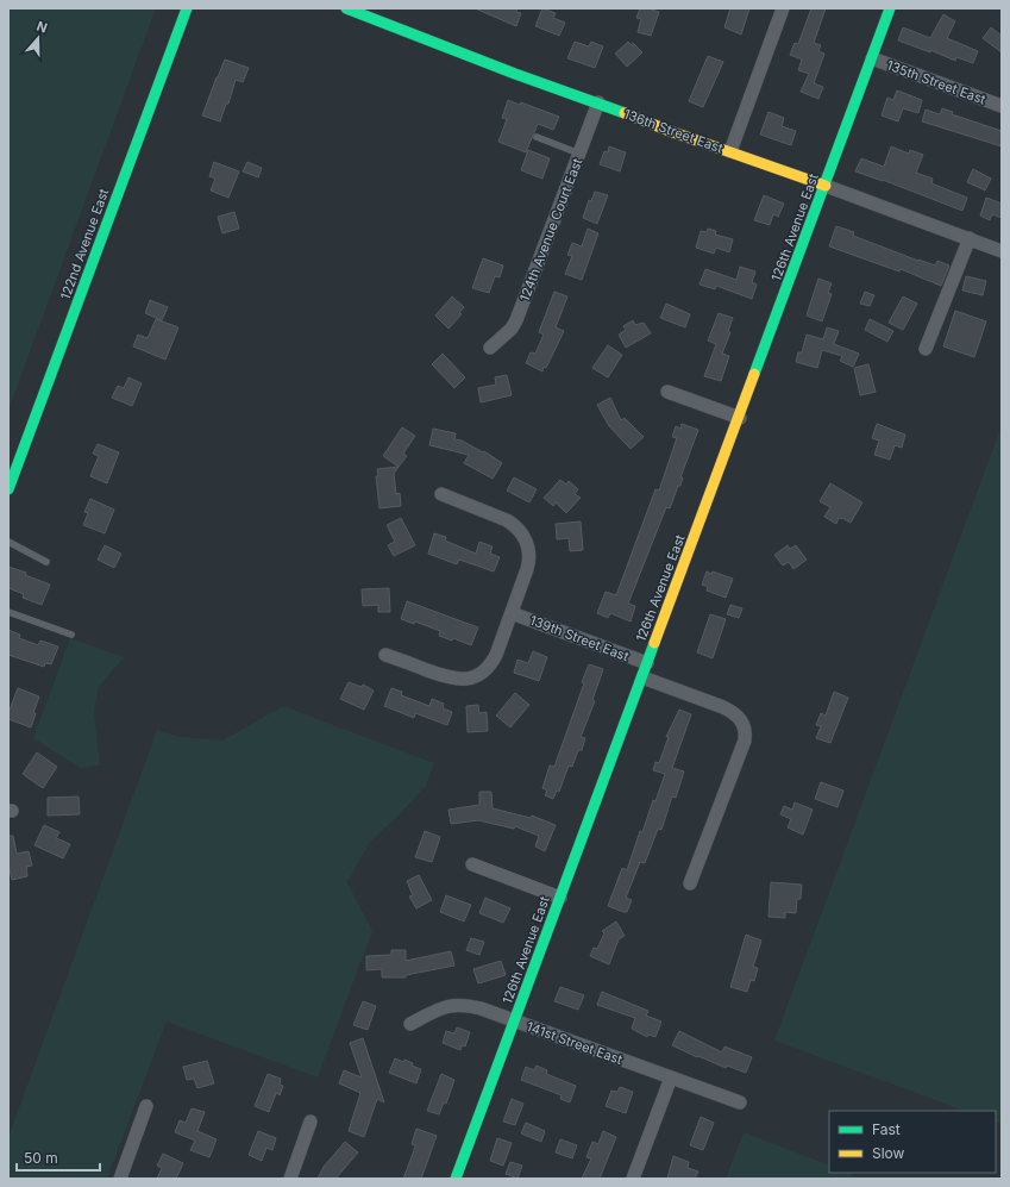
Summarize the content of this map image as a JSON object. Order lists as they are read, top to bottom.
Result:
{
  "streets": {
    "street": [
      "135th Street East",
      "136th Street East",
      "126th Avenue East",
      "124th Avenue Court East",
      "122nd Avenue East",
      "139th Street East",
      "141st Street East"
    ]
  },
  "crossings": [
    ["135th Street East", "126th Avenue East"],
    ["136th Street East", "126th Avenue East"],
    ["136th Street East", "124th Avenue Court East"],
    ["126th Avenue East", "139th Street East"],
    ["126th Avenue East", "141st Street East"]
  ],
  "legend": ["Fast", "Slow"],
  "scale_bar": "50 m",
  "north": "top"
}
